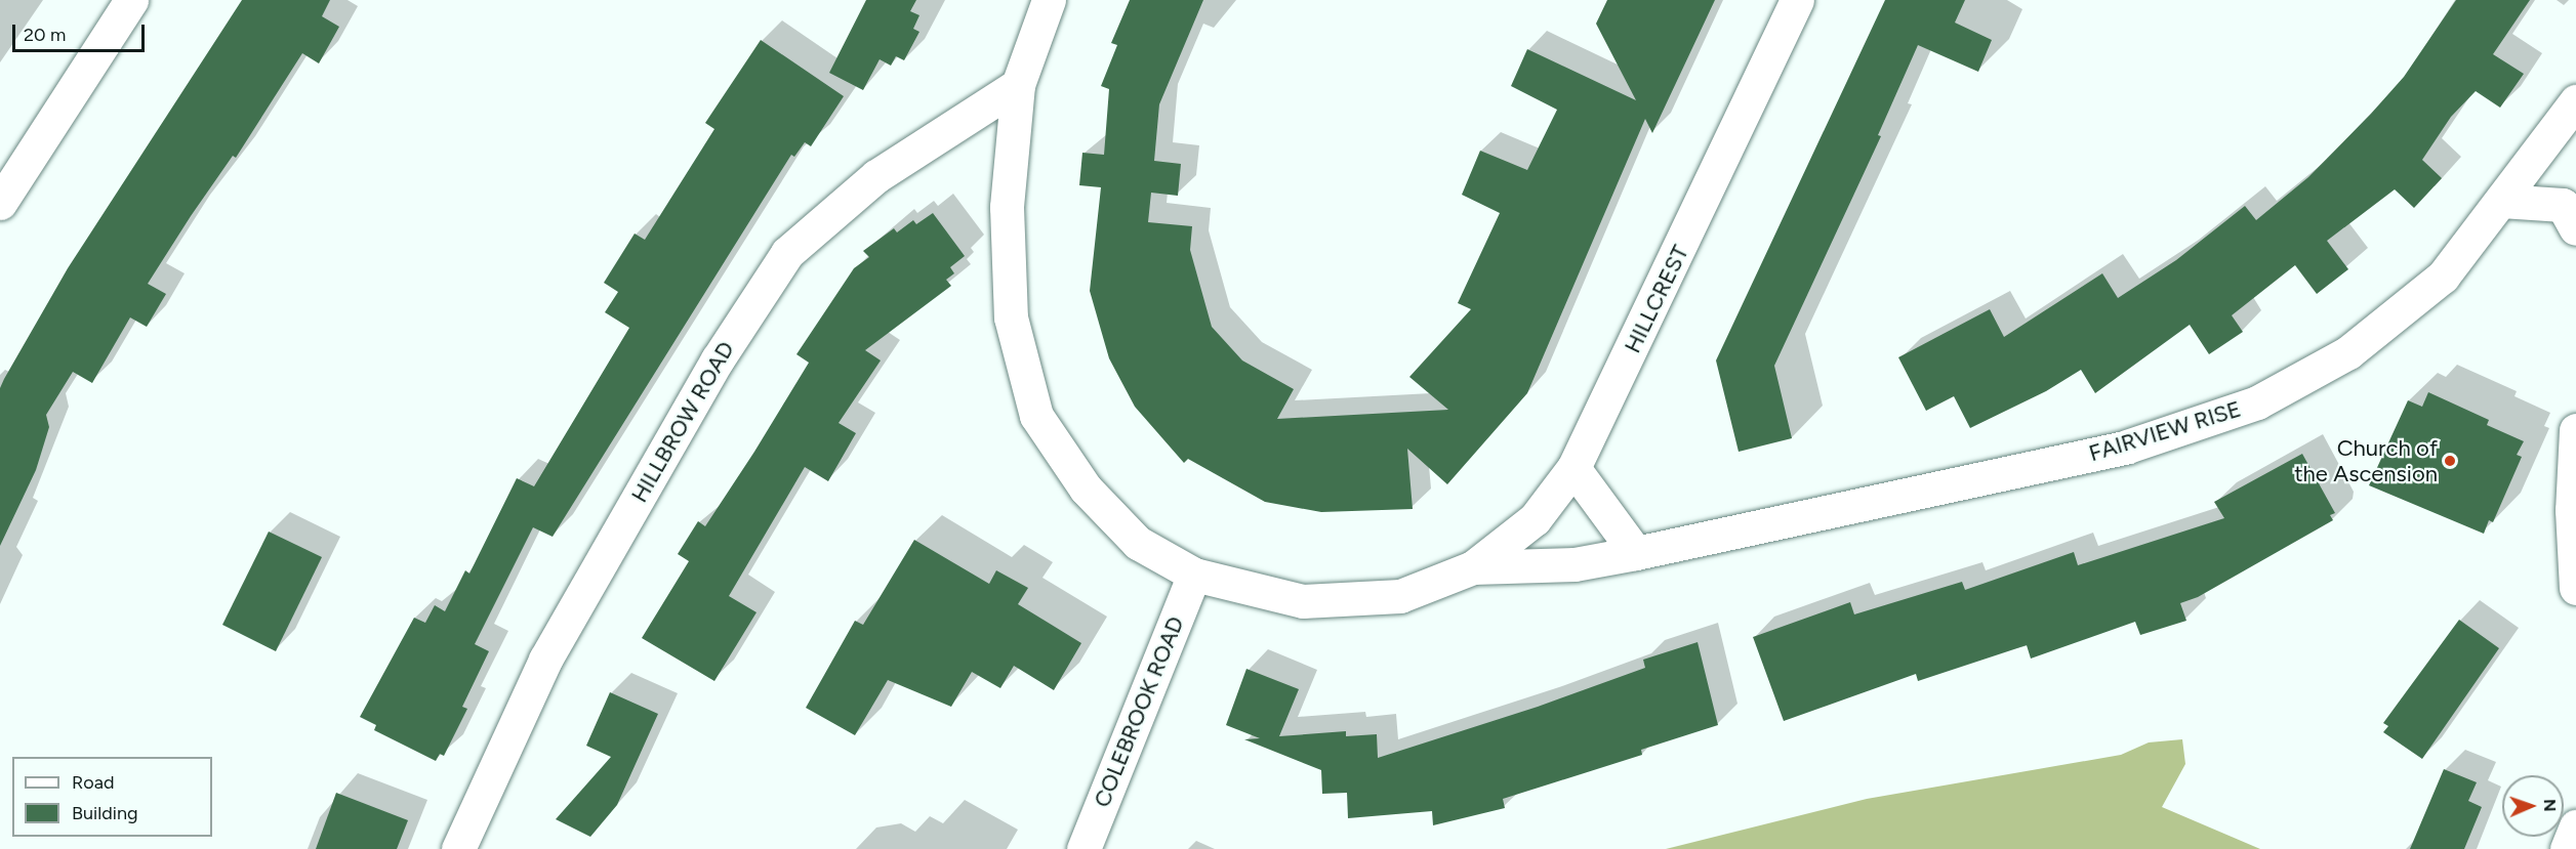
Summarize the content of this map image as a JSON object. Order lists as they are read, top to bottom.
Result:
{
  "streets": {
    "street": [
      "HILLCREST",
      "HILLBROW ROAD",
      "FAIRVIEW RISE",
      "COLEBROOK ROAD"
    ]
  },
  "crossings": [
    ["HILLCREST", "FAIRVIEW RISE"]
  ],
  "places": ["Church of the Ascension"],
  "legend": ["Road", "Building"],
  "scale_bar": "20 m",
  "north": "right"
}
